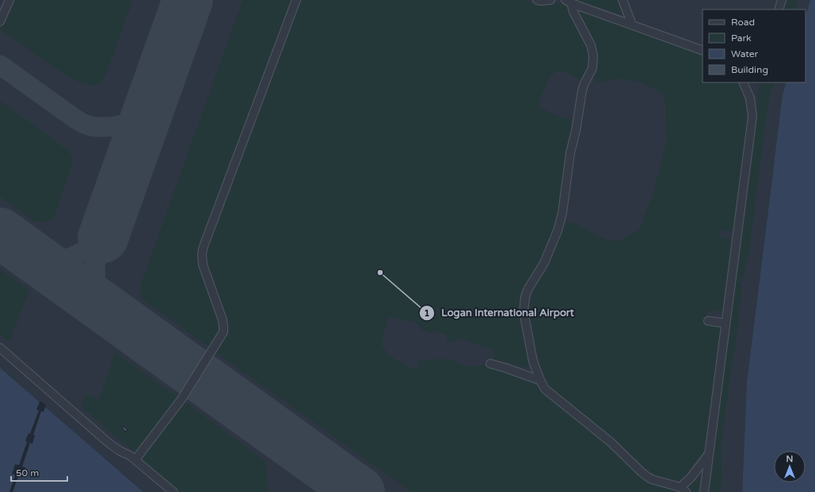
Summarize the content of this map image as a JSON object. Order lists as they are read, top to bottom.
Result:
{
  "places": ["Logan International Airport"],
  "legend": [
    "Road",
    "Park",
    "Water",
    "Building"
  ],
  "scale_bar": "50 m",
  "north": "top"
}
